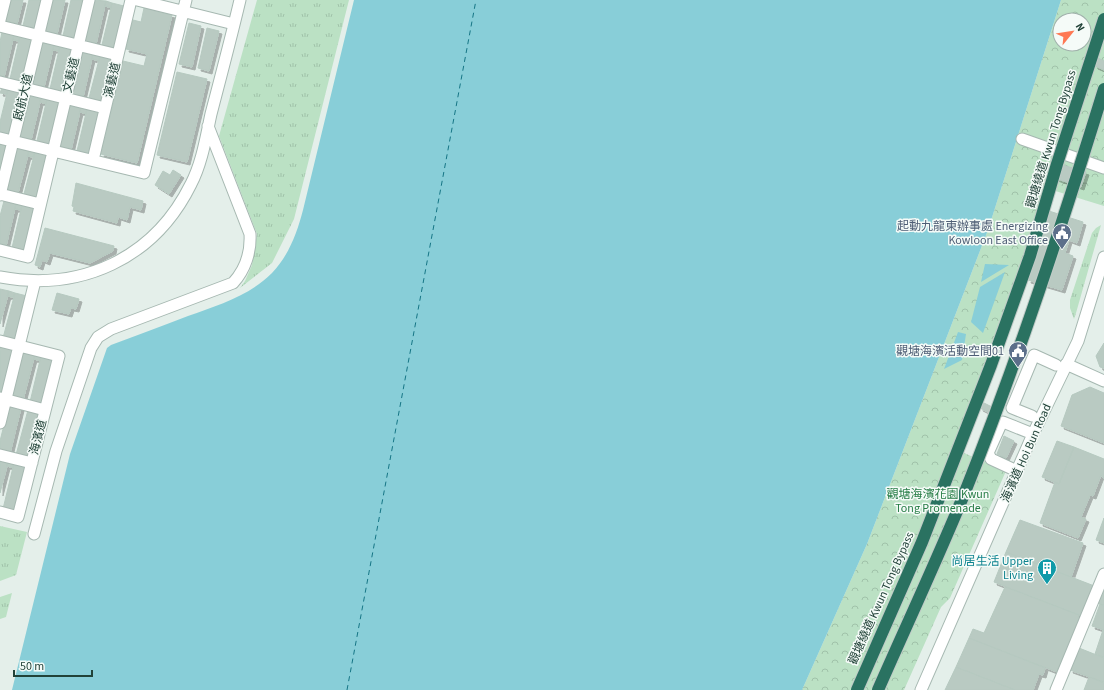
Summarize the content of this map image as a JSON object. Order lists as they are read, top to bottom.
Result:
{
  "streets": {
    "highway": ["觀塘繞道 Kwun Tong Bypass"],
    "street": [
      "文藝道",
      "演藝道",
      "啟航大道",
      "海濱道",
      "海濱道 Hoi Bun Road"
    ]
  },
  "parks": ["觀塘海濱花園 Kwun Tong Promenade"],
  "places": {
    "public building": ["起動九龍東辦事處 Energizing Kowloon East Office", "觀塘海濱活動空間01"],
    "building": ["尚居生活 Upper Living"]
  },
  "scale_bar": "50 m",
  "north": "top right"
}
